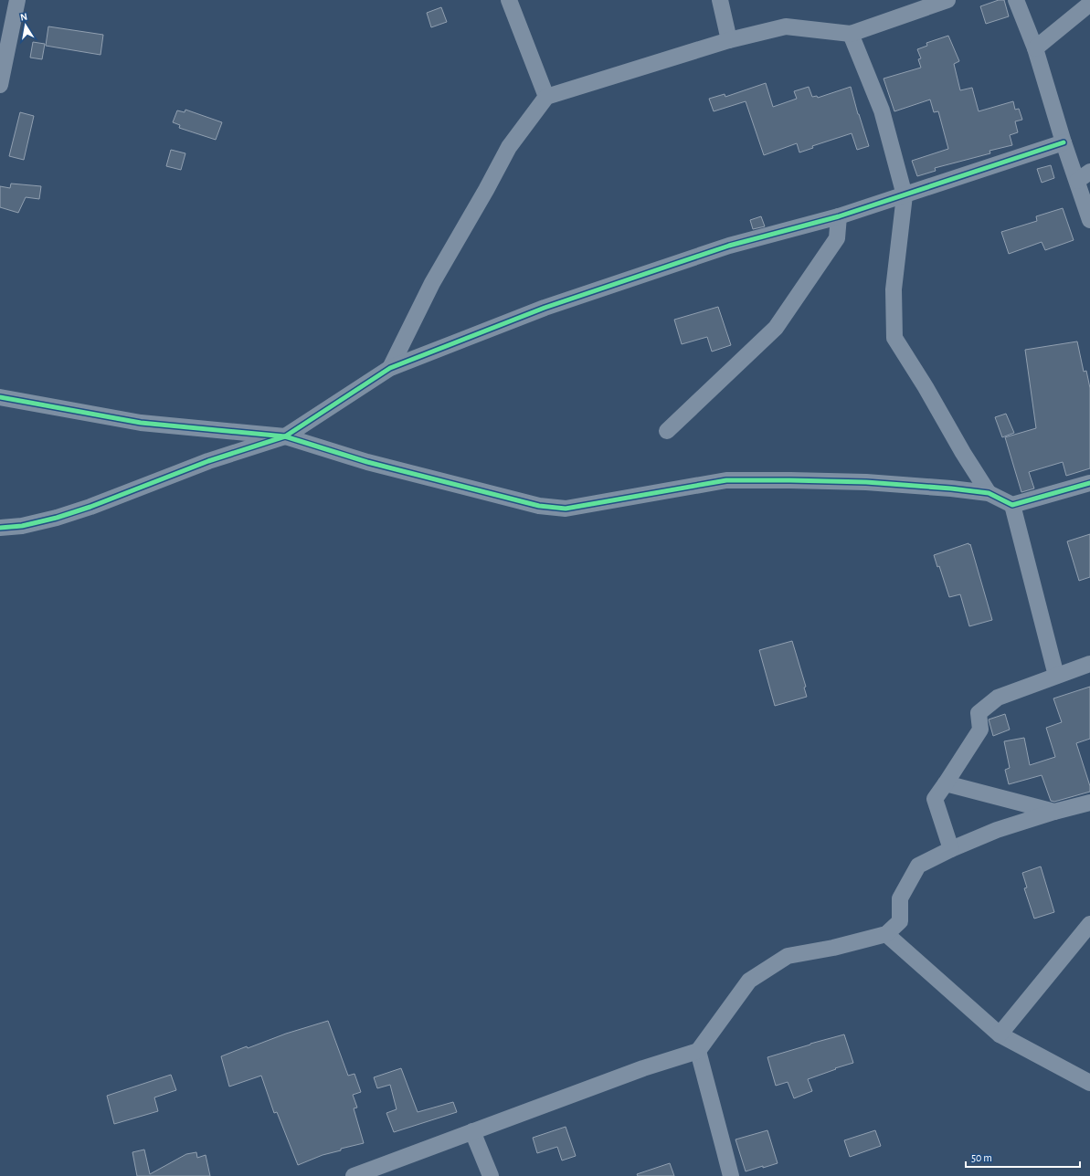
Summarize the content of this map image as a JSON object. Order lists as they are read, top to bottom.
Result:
{
  "scale_bar": "50 m",
  "north": "top"
}
